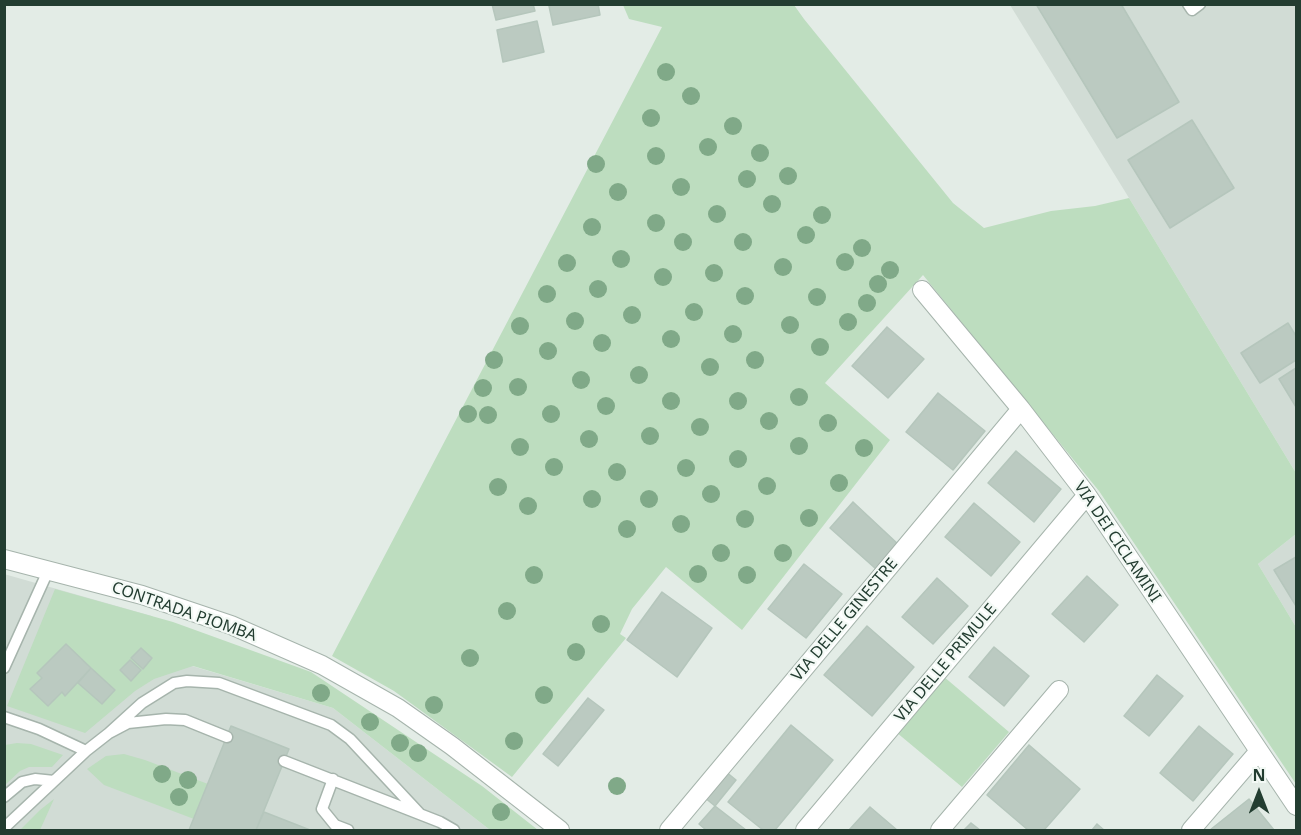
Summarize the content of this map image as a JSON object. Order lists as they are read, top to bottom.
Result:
{
  "streets": {
    "street": [
      "VIA DEI CICLAMINI",
      "CONTRADA PIOMBA",
      "VIA DELLE GINESTRE",
      "VIA DELLE PRIMULE"
    ]
  },
  "crossings": [
    ["VIA DEI CICLAMINI", "VIA DELLE GINESTRE"],
    ["VIA DEI CICLAMINI", "VIA DELLE PRIMULE"]
  ],
  "north": "top"
}
